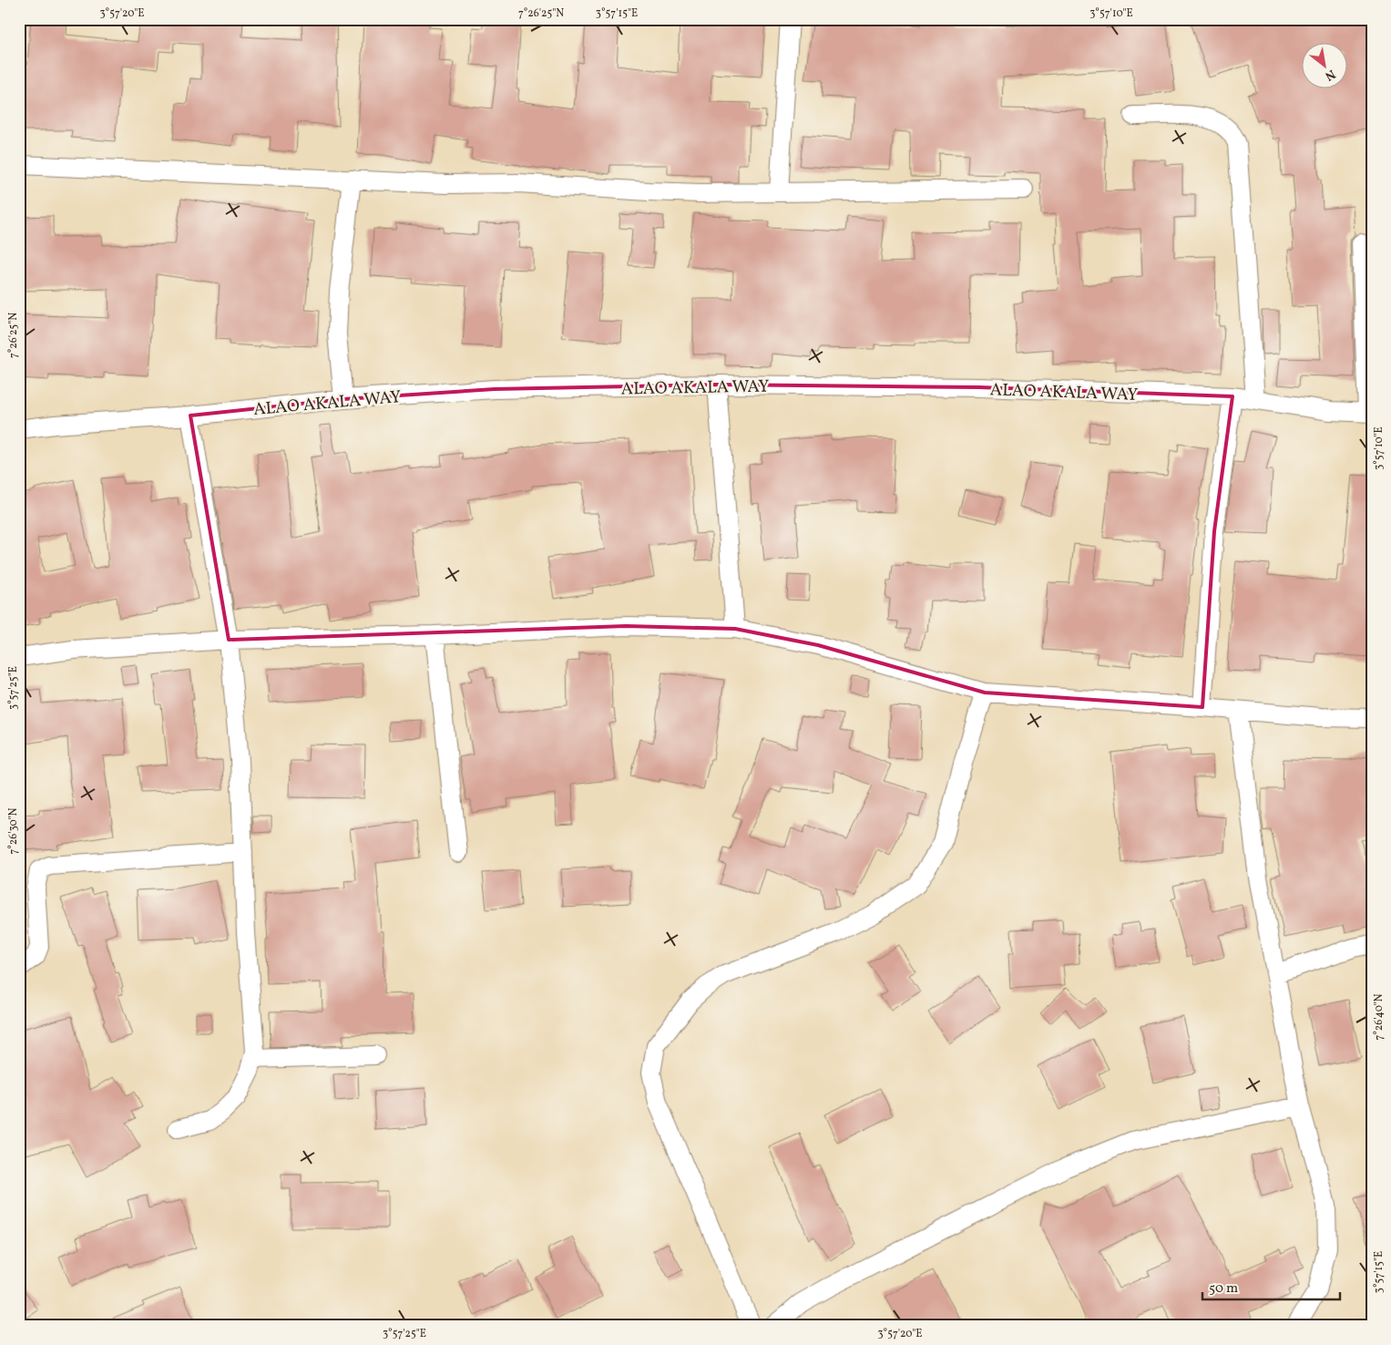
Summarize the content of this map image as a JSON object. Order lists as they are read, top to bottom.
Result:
{
  "streets": {
    "street": ["ALAO AKALA WAY"]
  },
  "scale_bar": "50 m",
  "north": "bottom right",
  "coordinates": [
    "3°57'20\"E",
    "7°26'25\"N",
    "3°57'15\"E",
    "3°57'10\"E",
    "3°57'25\"E",
    "7°26'30\"N",
    "7°26'40\"N"
  ]
}
